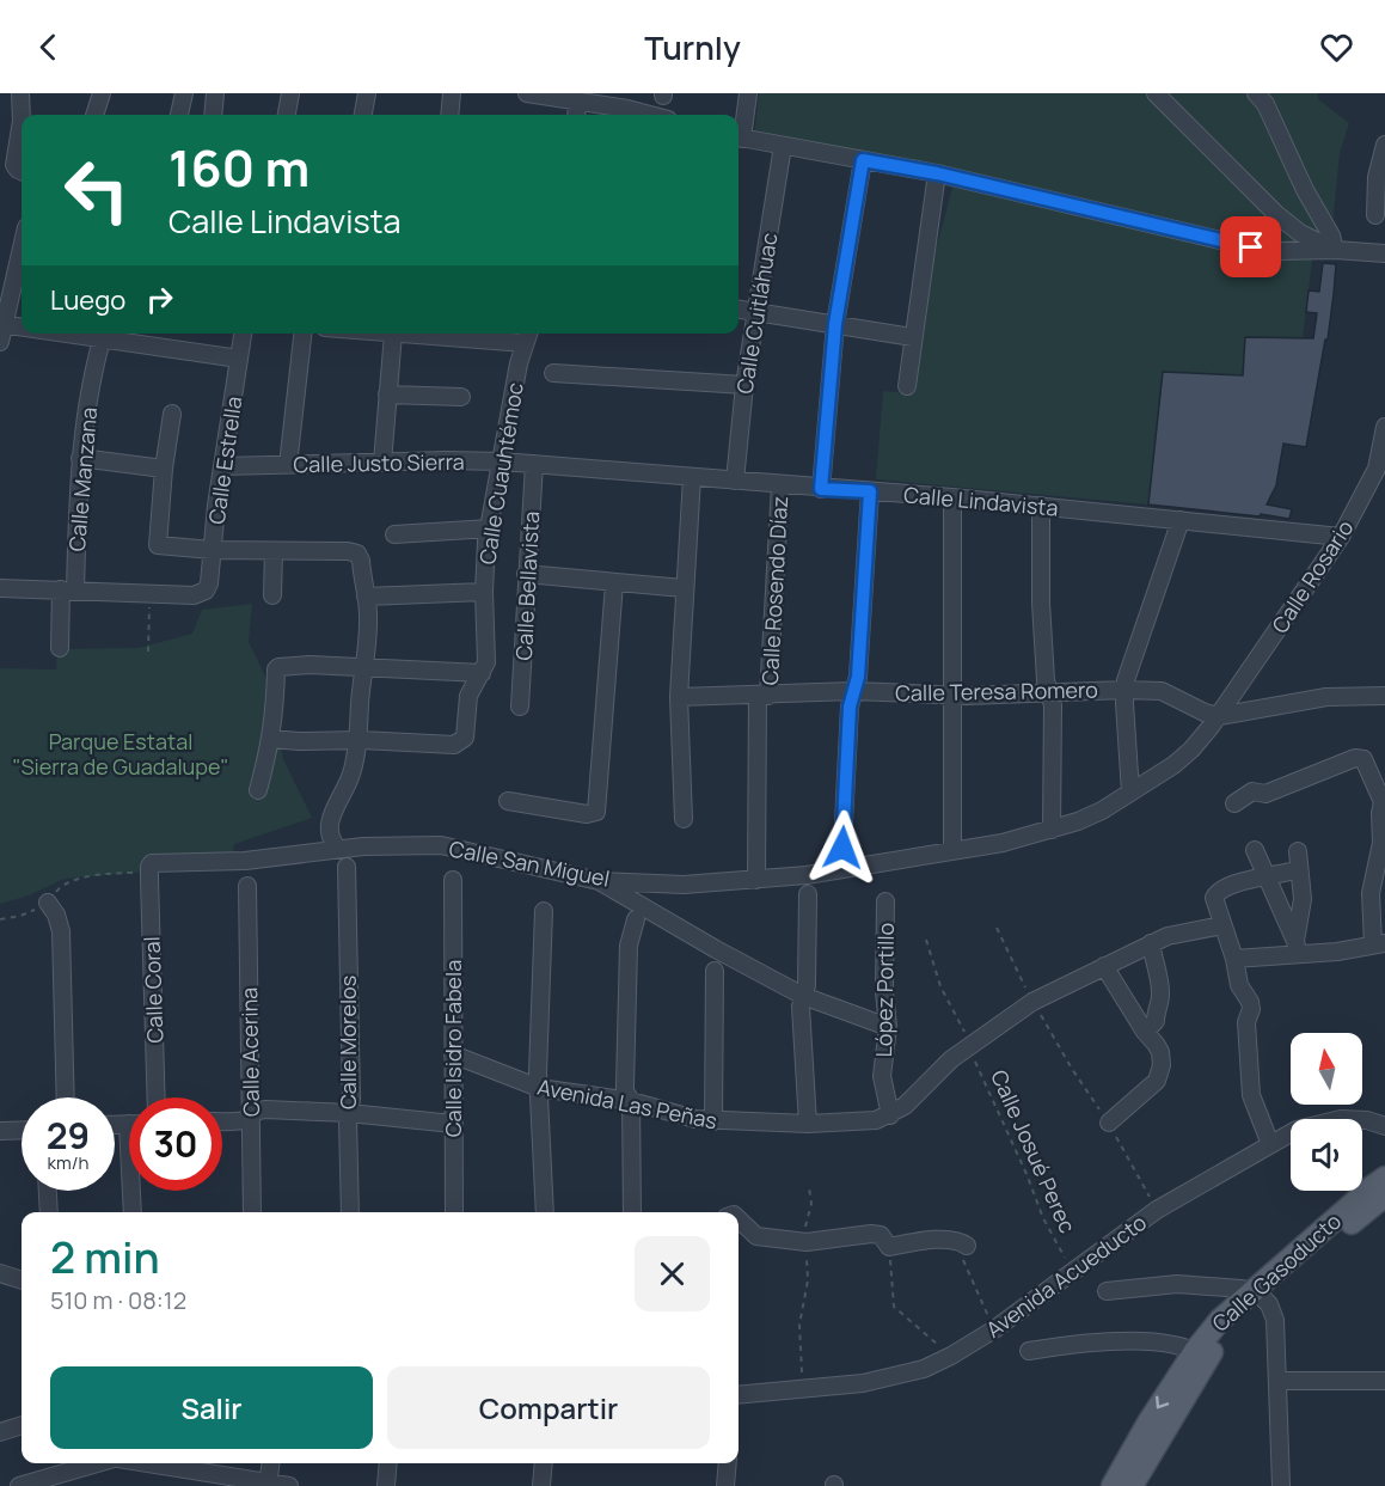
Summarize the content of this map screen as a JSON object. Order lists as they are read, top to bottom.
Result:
{
  "streets": {
    "main road": ["Calle Gasoducto"],
    "street": [
      "Calle Cuitláhuac",
      "Calle Estrella",
      "Calle Justo Sierra",
      "Calle Cuauhtémoc",
      "Calle Manzana",
      "Calle Lindavista",
      "Calle Rosario",
      "Calle Bellavista",
      "Calle Rosendo Díaz",
      "Calle Teresa Romero",
      "Calle San Miguel",
      "Calle Coral",
      "López Portillo",
      "Calle Morelos",
      "Calle Isidro Fabela",
      "Calle Acerina",
      "Avenida Las Peñas",
      "Avenida Acueducto"
    ],
    "path": ["Calle Josué Perec"]
  },
  "crossings": [
    ["Calle Cuitláhuac", "Calle Lindavista"],
    ["Calle Estrella", "Calle Justo Sierra"],
    ["Calle Justo Sierra", "Calle Cuauhtémoc"],
    ["Calle Justo Sierra", "Calle Lindavista"],
    ["Calle Justo Sierra", "Calle Bellavista"],
    ["Calle Lindavista", "Calle Rosario"],
    ["Calle Lindavista", "Calle Bellavista"],
    ["Calle Lindavista", "Calle Rosendo Díaz"],
    ["Calle Rosario", "Calle Teresa Romero"],
    ["Calle Rosario", "Calle San Miguel"],
    ["Calle Rosendo Díaz", "Calle Teresa Romero"],
    ["Calle Rosendo Díaz", "Calle San Miguel"],
    ["Calle Teresa Romero", "Calle San Miguel"],
    ["Calle San Miguel", "Calle Coral"],
    ["López Portillo", "Avenida Las Peñas"],
    ["Calle Isidro Fabela", "Avenida Las Peñas"],
    ["Avenida Las Peñas", "Calle Josué Perec"],
    ["Calle Josué Perec", "Avenida Acueducto"]
  ],
  "parks": ["Parque Estatal \"Sierra de Guadalupe\""],
  "north": "top",
  "page": {
    "header": "Turnly",
    "turn": ["160 m", "Calle Lindavista"],
    "then": "Luego",
    "speed": "29 km/h",
    "limit": "30",
    "heading": ["2 min", "510 m · 08:12"],
    "buttons": ["Salir", "Compartir"]
  }
}
